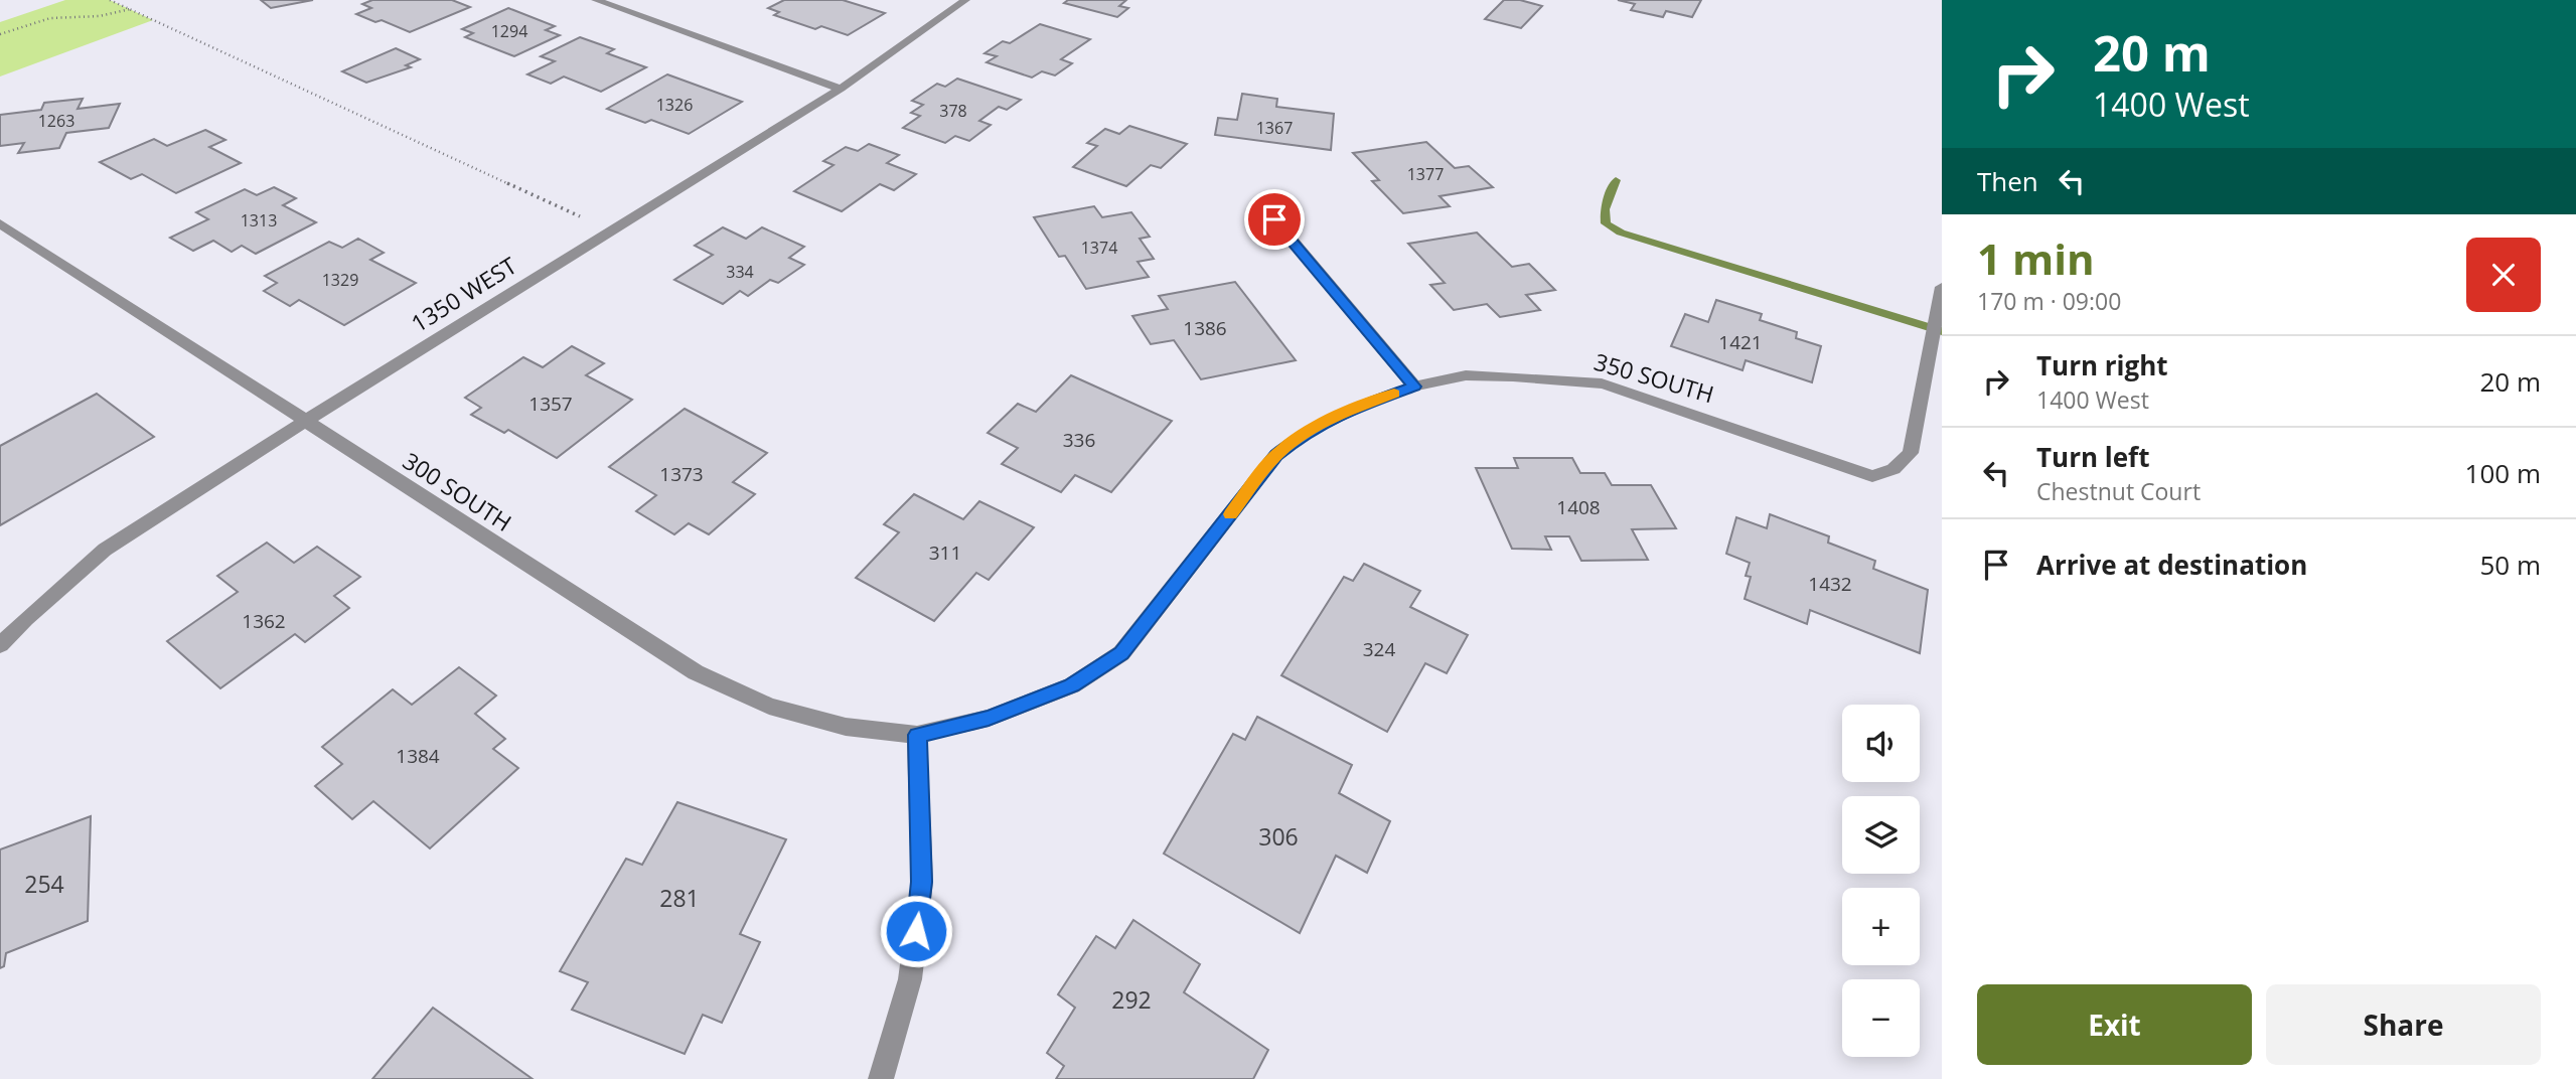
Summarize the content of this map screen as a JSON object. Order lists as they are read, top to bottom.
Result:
{
  "streets": {
    "street": ["1350 WEST", "350 SOUTH", "300 SOUTH"]
  },
  "crossings": [
    ["1350 WEST", "300 SOUTH"],
    ["350 SOUTH", "300 SOUTH"]
  ],
  "house_numbers": [
    "1294",
    "1326",
    "378",
    "1263",
    "1367",
    "1377",
    "1313",
    "1374",
    "334",
    "1329",
    "1386",
    "1421",
    "1357",
    "336",
    "1373",
    "1408",
    "311",
    "1432",
    "1362",
    "324",
    "1384",
    "306",
    "254",
    "281",
    "292"
  ],
  "page": {
    "turn": ["20 m", "1400 West"],
    "then": "Then",
    "heading": ["1 min", "170 m · 09:00"],
    "list": [
      {
        "name": "Turn right",
        "note": "1400 West",
        "value": "20 m"
      },
      {
        "name": "Turn left",
        "note": "Chestnut Court",
        "value": "100 m"
      },
      {
        "name": "Arrive at destination",
        "value": "50 m"
      }
    ],
    "map_buttons": ["+", "−"],
    "buttons": ["Exit", "Share"]
  }
}
